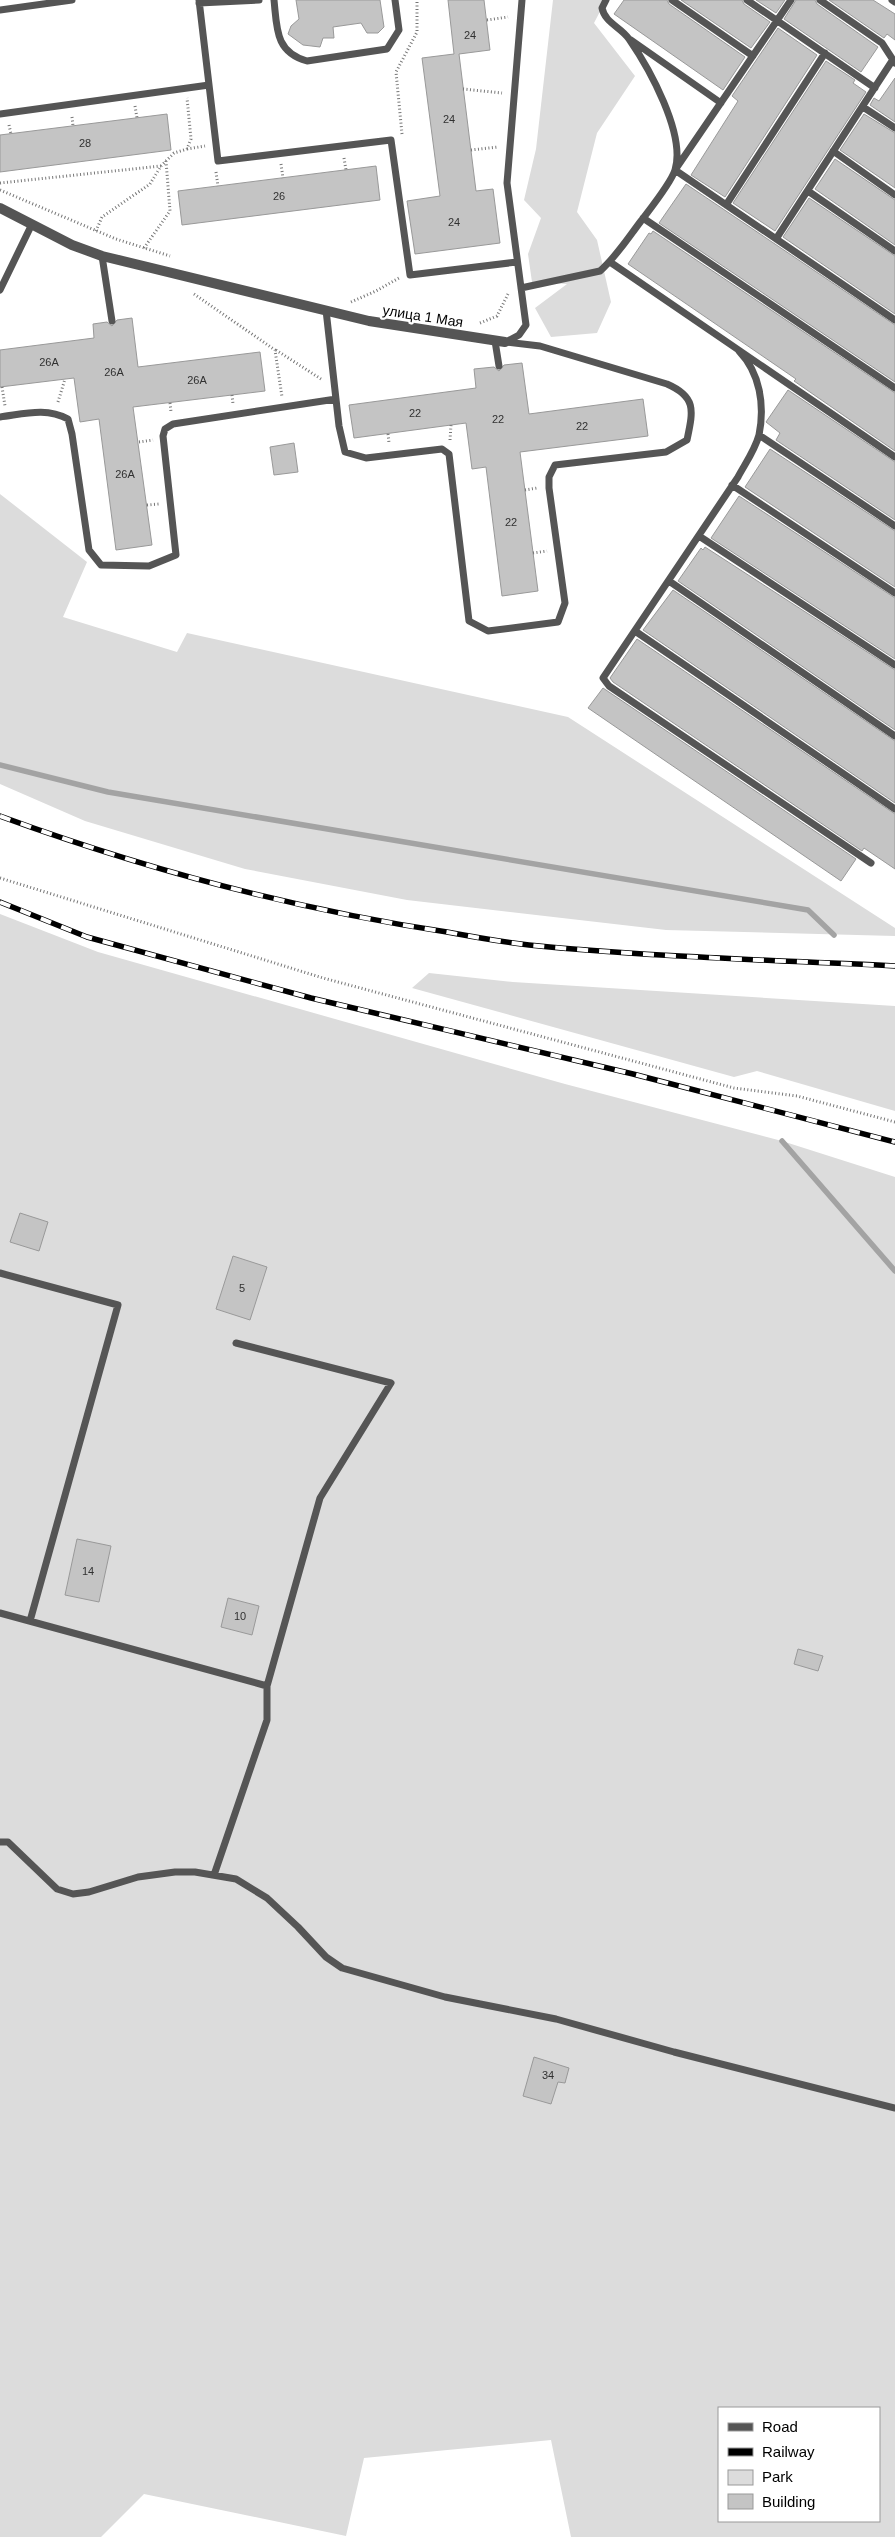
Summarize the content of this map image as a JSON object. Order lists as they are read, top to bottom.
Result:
{
  "streets": {
    "street": ["улица 1 Мая"]
  },
  "house_numbers": [
    "24",
    "24",
    "28",
    "26",
    "24",
    "26А",
    "26А",
    "26А",
    "22",
    "22",
    "22",
    "26А",
    "22",
    "5",
    "14",
    "10",
    "34"
  ],
  "legend": [
    "Road",
    "Railway",
    "Park",
    "Building"
  ]
}
